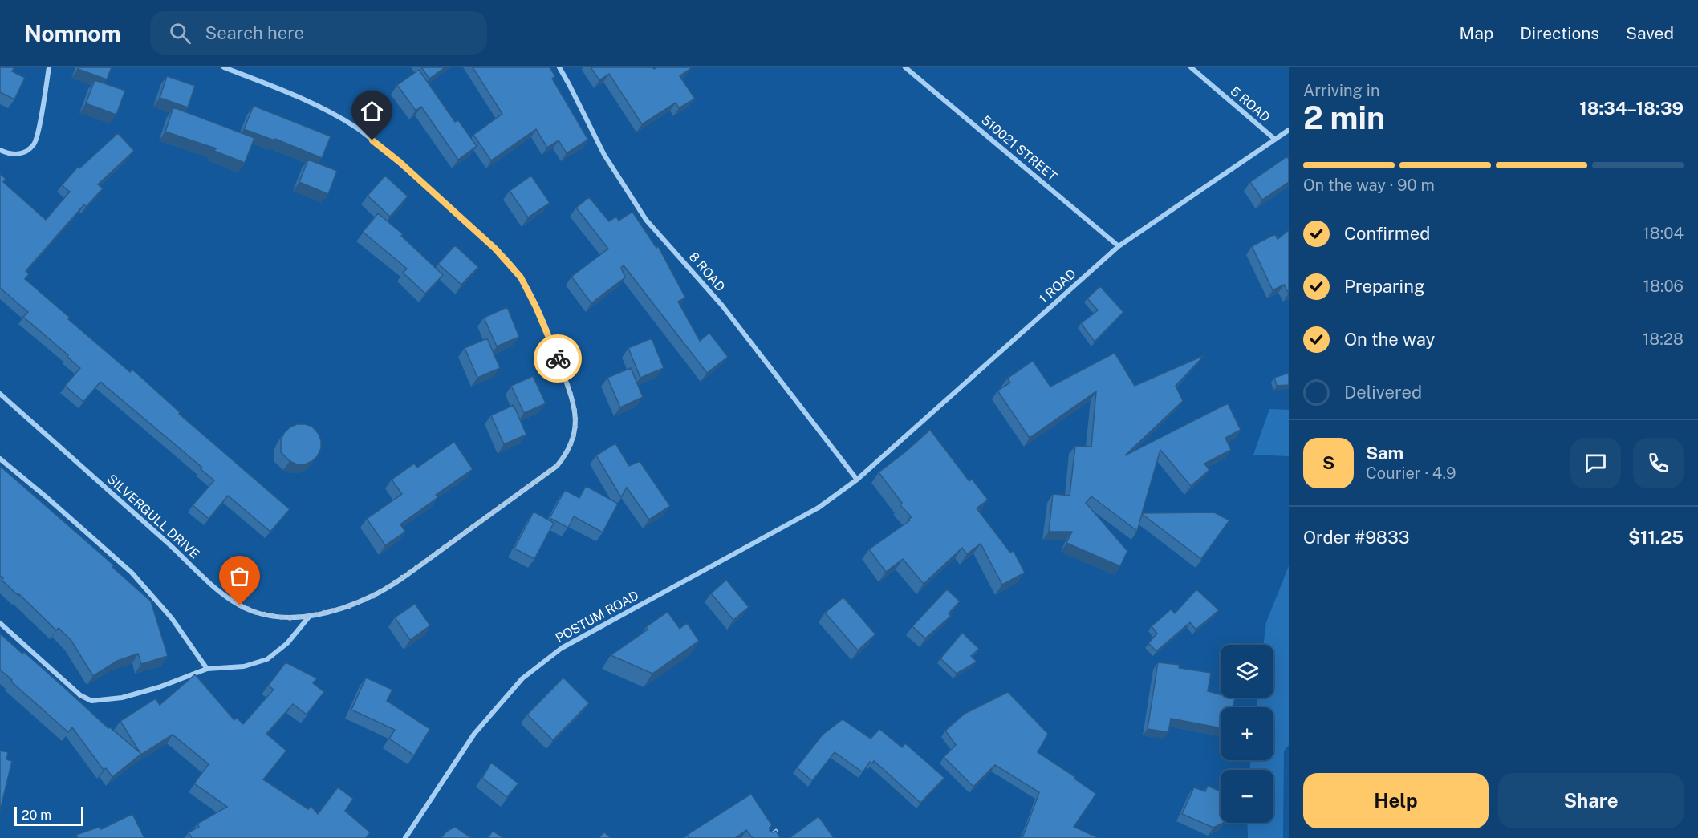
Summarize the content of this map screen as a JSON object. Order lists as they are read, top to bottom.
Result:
{
  "streets": {
    "street": [
      "5 ROAD",
      "510021 STREET",
      "8 ROAD",
      "1 ROAD",
      "SILVERGULL DRIVE",
      "POSTUM ROAD"
    ]
  },
  "crossings": [
    ["5 ROAD", "1 ROAD"],
    ["510021 STREET", "1 ROAD"],
    ["8 ROAD", "1 ROAD"],
    ["8 ROAD", "POSTUM ROAD"],
    ["1 ROAD", "POSTUM ROAD"]
  ],
  "scale_bar": "20 m",
  "page": {
    "header": "Nomnom",
    "search": "Search here",
    "nav": ["Map", "Directions", "Saved"],
    "heading": ["2 min", "Arriving in", "18:34–18:39"],
    "panel": [
      "Sam",
      "Courier · 4.9",
      "Order #9833",
      "$11.25"
    ],
    "bar": "On the way · 90 m",
    "list": [
      ["Confirmed", "18:04"],
      ["Preparing", "18:06"],
      ["On the way", "18:28"],
      "Delivered"
    ],
    "round": "S",
    "map_buttons": ["+", "−"],
    "buttons": ["Help", "Share"],
    "scale": "20 m"
  }
}
